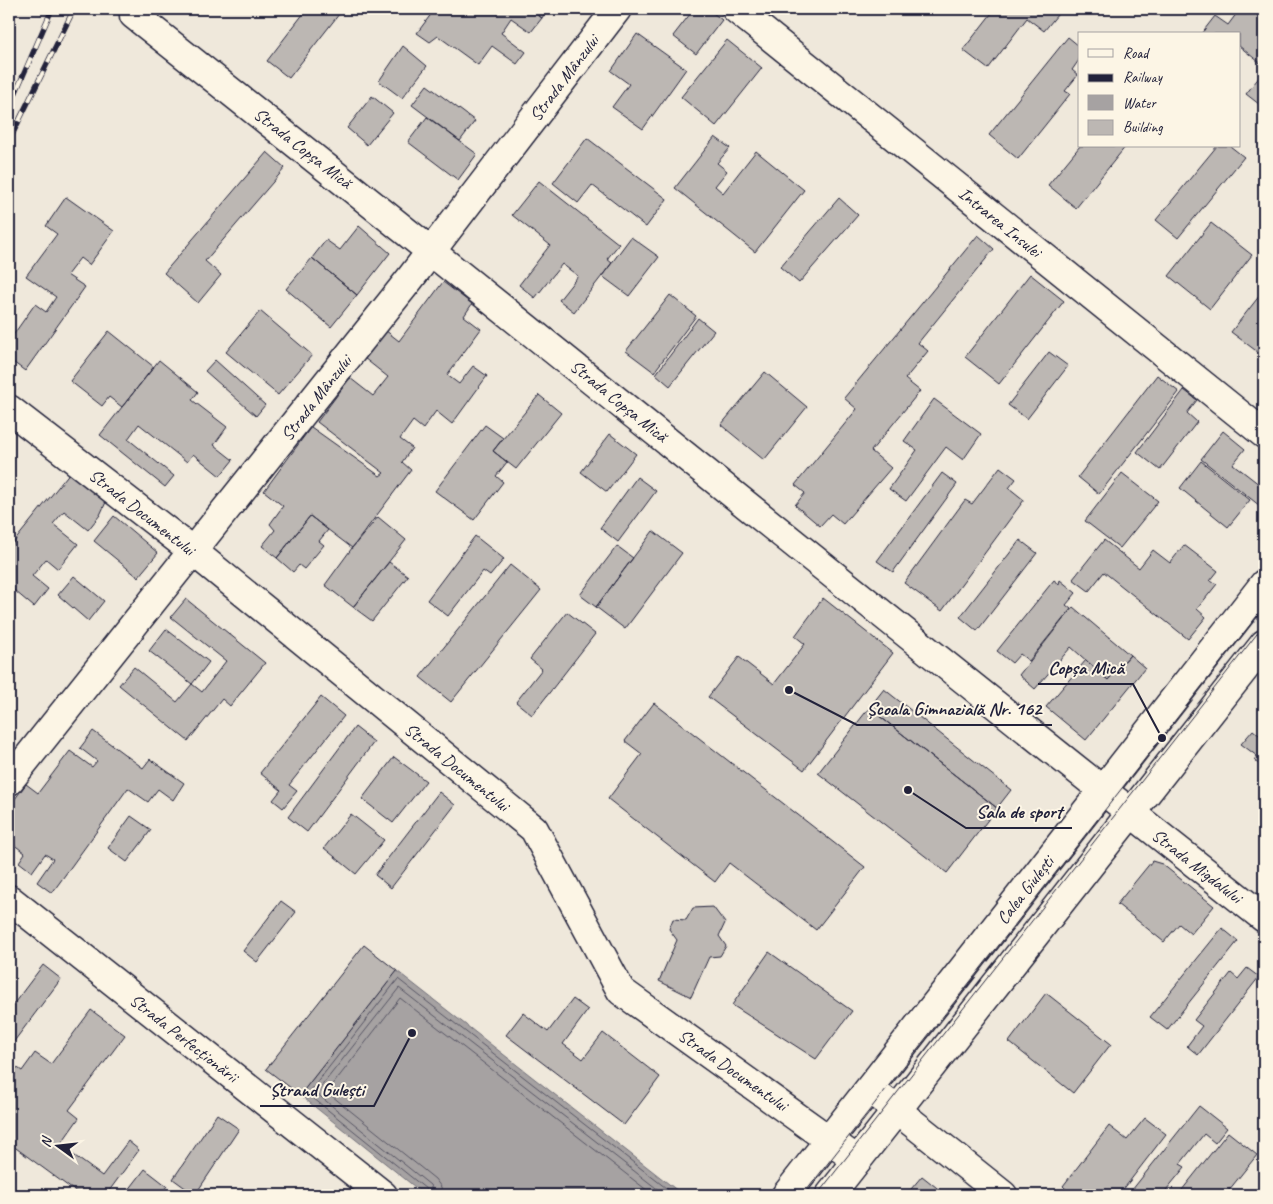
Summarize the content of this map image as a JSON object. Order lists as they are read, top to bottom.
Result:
{
  "streets": {
    "street": [
      "Strada Mânzului",
      "Strada Copșa Mică",
      "Intrarea Insulei",
      "Strada Documentului",
      "Strada Migdalului",
      "Calea Giulești",
      "Strada Perfecționării"
    ]
  },
  "crossings": [
    ["Strada Mânzului", "Strada Copșa Mică"],
    ["Strada Mânzului", "Strada Documentului"],
    ["Strada Copșa Mică", "Strada Migdalului"],
    ["Strada Copșa Mică", "Calea Giulești"],
    ["Strada Documentului", "Calea Giulești"],
    ["Strada Migdalului", "Calea Giulești"]
  ],
  "places": [
    "Școala Gimnazială Nr. 162",
    "Copșa Mică",
    "Sala de sport",
    "Ștrand Gulești"
  ],
  "legend": [
    "Road",
    "Railway",
    "Water",
    "Building"
  ],
  "north": "left"
}
